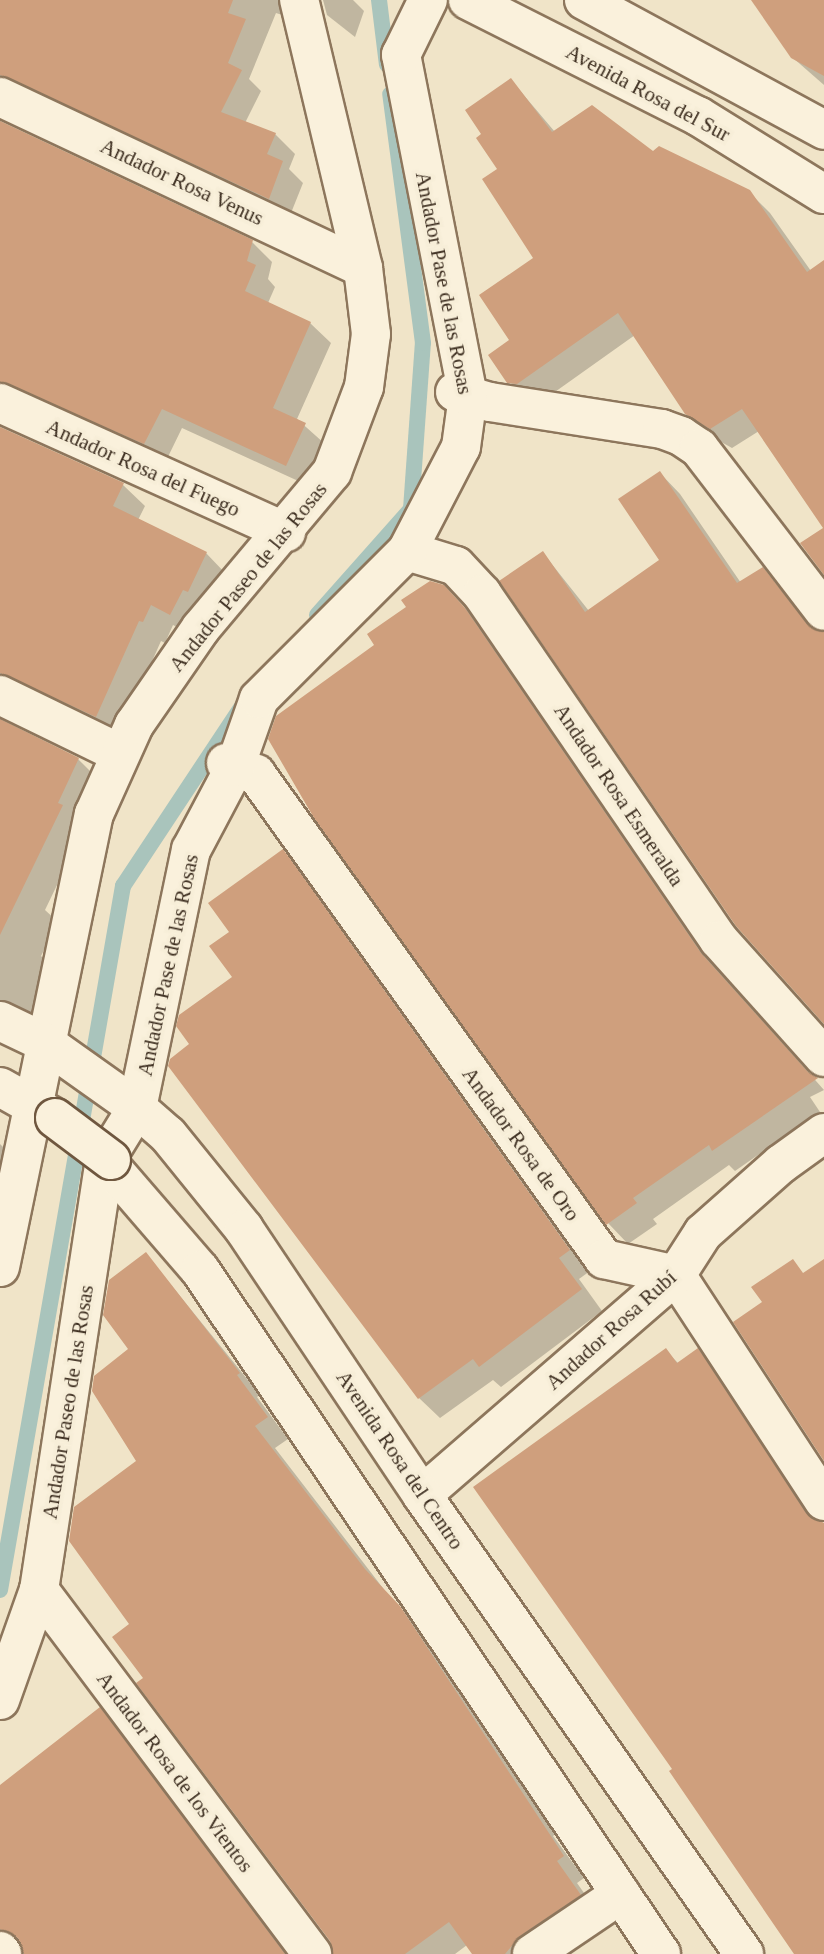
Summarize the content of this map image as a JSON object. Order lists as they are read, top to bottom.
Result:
{
  "streets": {
    "street": [
      "Avenida Rosa del Sur",
      "Andador Rosa Venus",
      "Andador Pase de las Rosas",
      "Andador Rosa del Fuego",
      "Andador Paseo de las Rosas",
      "Andador Rosa Esmeralda",
      "Andador Rosa de Oro",
      "Andador Rosa Rubí",
      "Avenida Rosa del Centro",
      "Andador Rosa de los Vientos"
    ]
  },
  "crossings": [
    ["Andador Rosa Venus", "Andador Paseo de las Rosas"],
    ["Andador Pase de las Rosas", "Andador Paseo de las Rosas"],
    ["Andador Pase de las Rosas", "Andador Rosa Esmeralda"],
    ["Andador Pase de las Rosas", "Andador Rosa de Oro"],
    ["Andador Pase de las Rosas", "Avenida Rosa del Centro"],
    ["Andador Rosa del Fuego", "Andador Paseo de las Rosas"],
    ["Andador Paseo de las Rosas", "Avenida Rosa del Centro"],
    ["Andador Paseo de las Rosas", "Andador Rosa de los Vientos"],
    ["Andador Rosa de Oro", "Andador Rosa Rubí"],
    ["Andador Rosa Rubí", "Avenida Rosa del Centro"]
  ]
}
